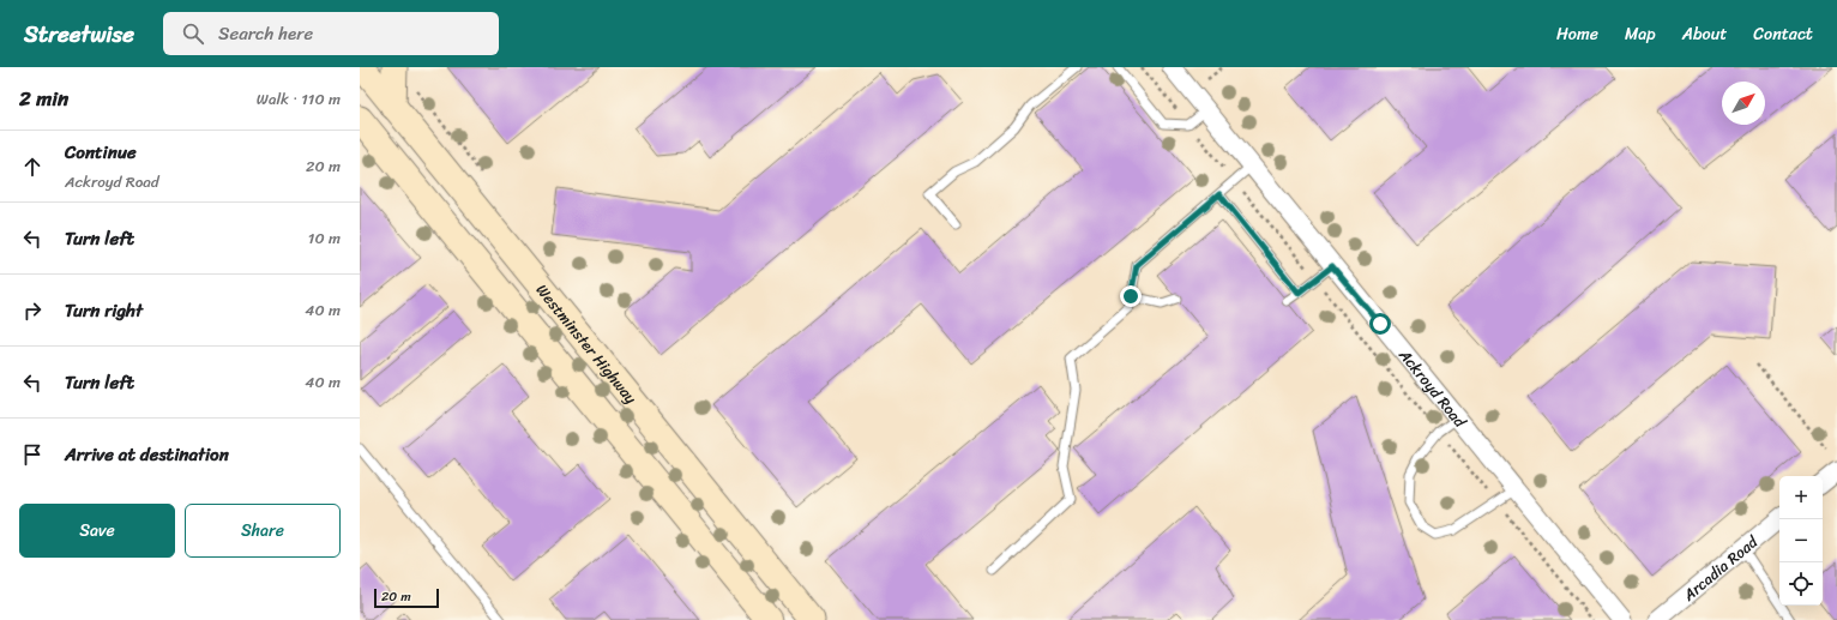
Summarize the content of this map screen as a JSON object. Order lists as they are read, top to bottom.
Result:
{
  "streets": {
    "main road": ["Westminster Highway"],
    "street": ["Ackroyd Road", "Arcadia Road"]
  },
  "scale_bar": "20 m",
  "north": "top right",
  "page": {
    "header": "Streetwise",
    "search": "Search here",
    "nav": [
      "Home",
      "Map",
      "About",
      "Contact"
    ],
    "heading": ["2 min", "Walk · 110 m"],
    "list": [
      ["Continue", "Ackroyd Road", "20 m"],
      ["Turn left", "10 m"],
      ["Turn right", "40 m"],
      ["Turn left", "40 m"],
      "Arrive at destination"
    ],
    "map_buttons": ["+", "−"],
    "buttons": ["Save", "Share"],
    "scale": "20 m"
  }
}
